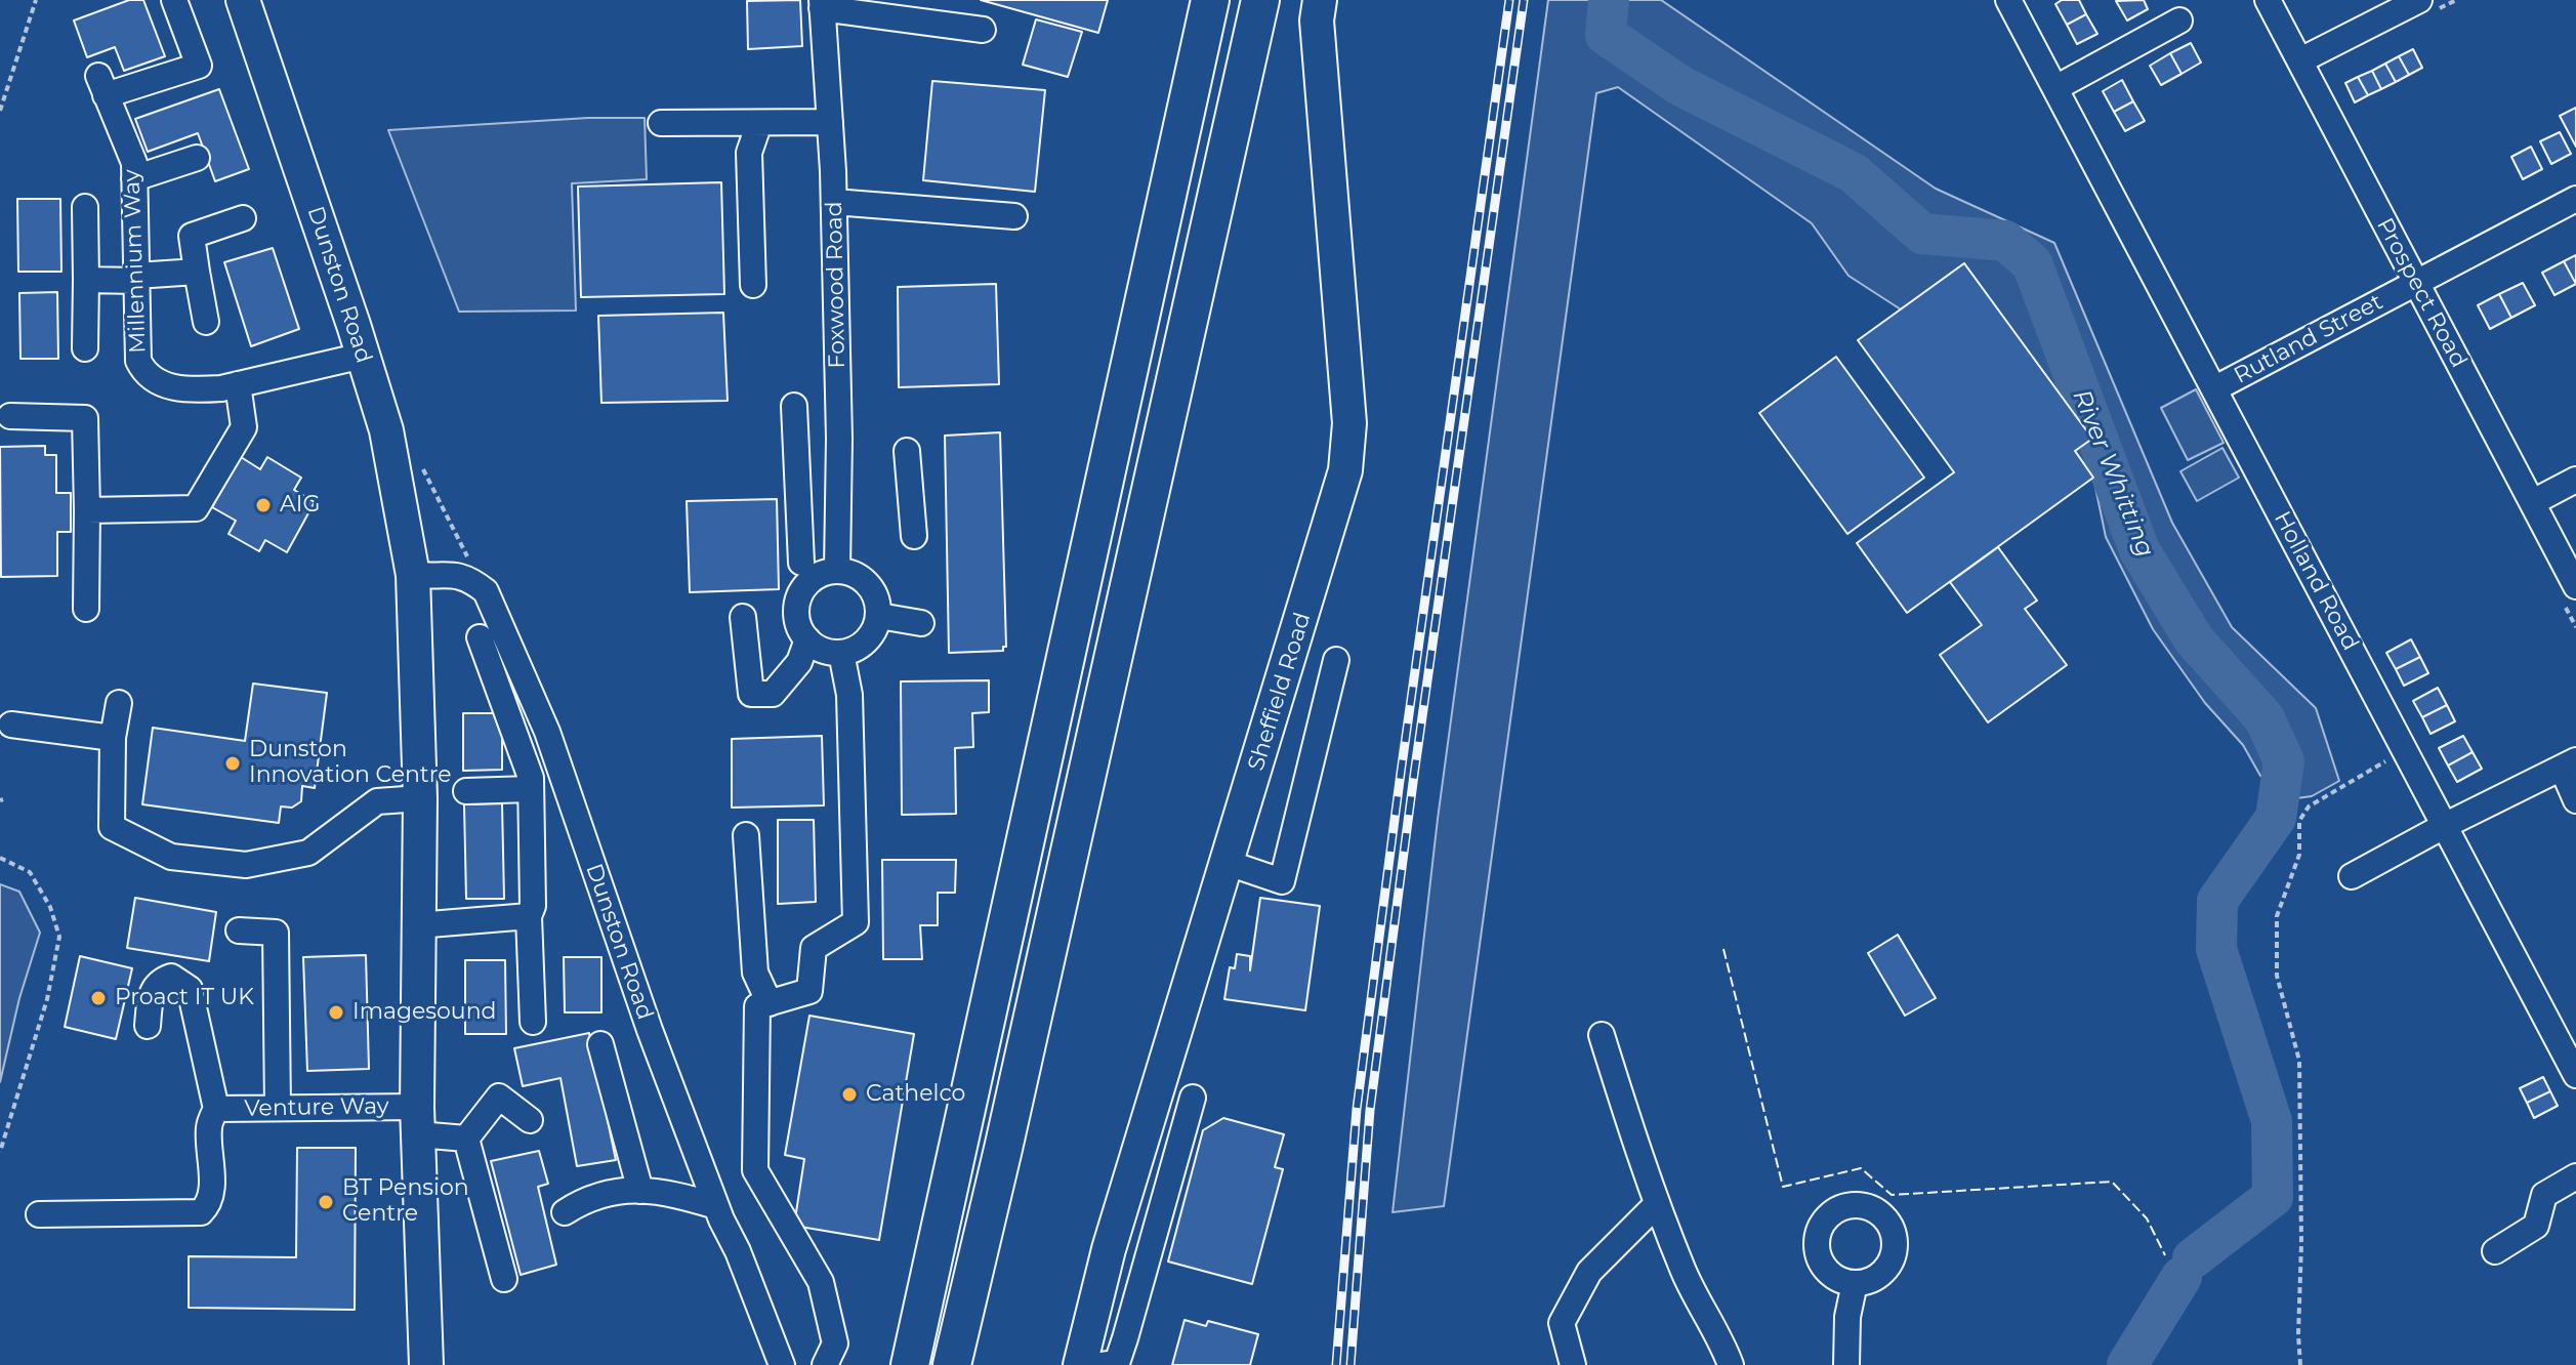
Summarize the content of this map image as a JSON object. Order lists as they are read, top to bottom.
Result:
{
  "streets": {
    "main road": ["Dunston Road", "Sheffield Road"],
    "street": [
      "Millennium Way",
      "Foxwood Road",
      "Prospect Road",
      "Rutland Street",
      "Holland Road",
      "Venture Way"
    ]
  },
  "crossings": [
    ["Millennium Way", "Dunston Road"],
    ["Dunston Road", "Venture Way"],
    ["Prospect Road", "Rutland Street"],
    ["Rutland Street", "Holland Road"]
  ],
  "water": ["River Whitting"],
  "places": [
    "AIG",
    "Dunston Innovation Centre",
    "Proact IT UK",
    "Imagesound",
    "Cathelco",
    "BT Pension Centre"
  ]
}
